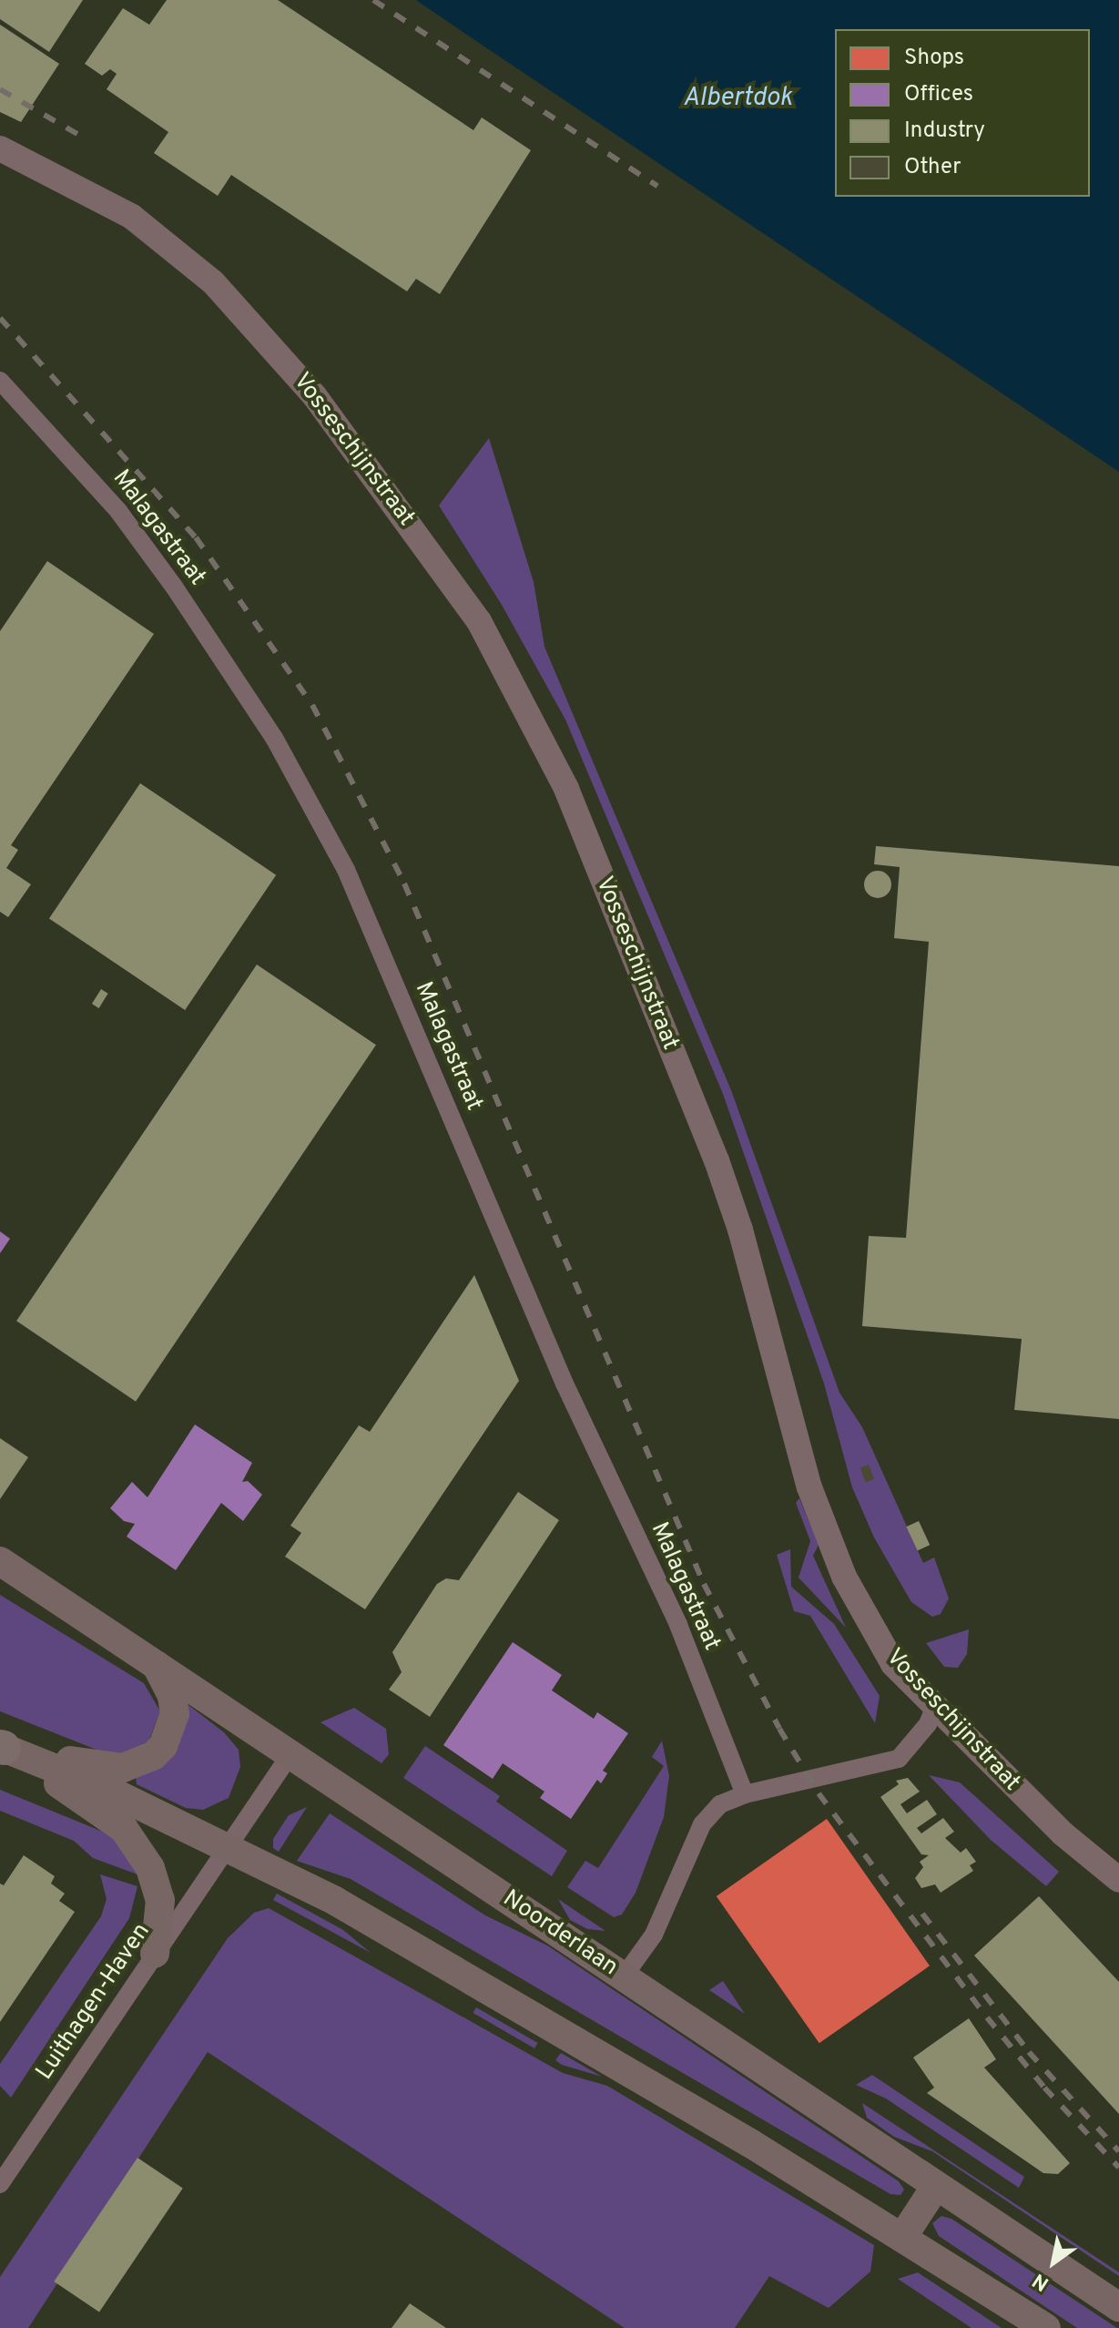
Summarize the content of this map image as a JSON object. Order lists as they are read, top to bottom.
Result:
{
  "streets": {
    "main road": ["Noorderlaan"],
    "street": ["Vosseschijnstraat", "Malagastraat", "Luithagen-Haven"]
  },
  "crossings": [
    ["Noorderlaan", "Luithagen-Haven"]
  ],
  "water": ["Albertdok"],
  "legend": [
    "Shops",
    "Offices",
    "Industry",
    "Other"
  ],
  "north": "bottom left"
}
